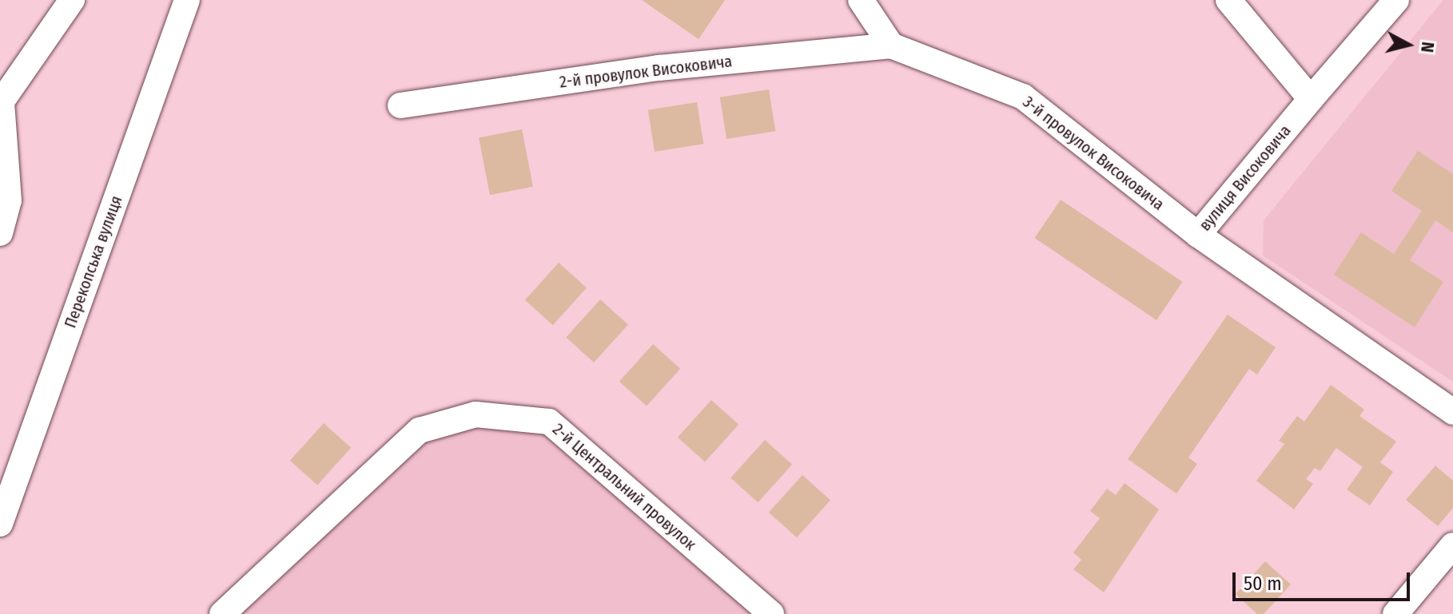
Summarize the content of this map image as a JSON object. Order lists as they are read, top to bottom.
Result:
{
  "streets": {
    "street": [
      "2-й провулок Високовича",
      "3-й провулок Високовича",
      "вулиця Високовича",
      "Перекопська вулиця",
      "2-й Центральний провулок"
    ]
  },
  "crossings": [
    ["2-й провулок Високовича", "3-й провулок Високовича"],
    ["3-й провулок Високовича", "вулиця Високовича"]
  ],
  "scale_bar": "50 m",
  "north": "right"
}
